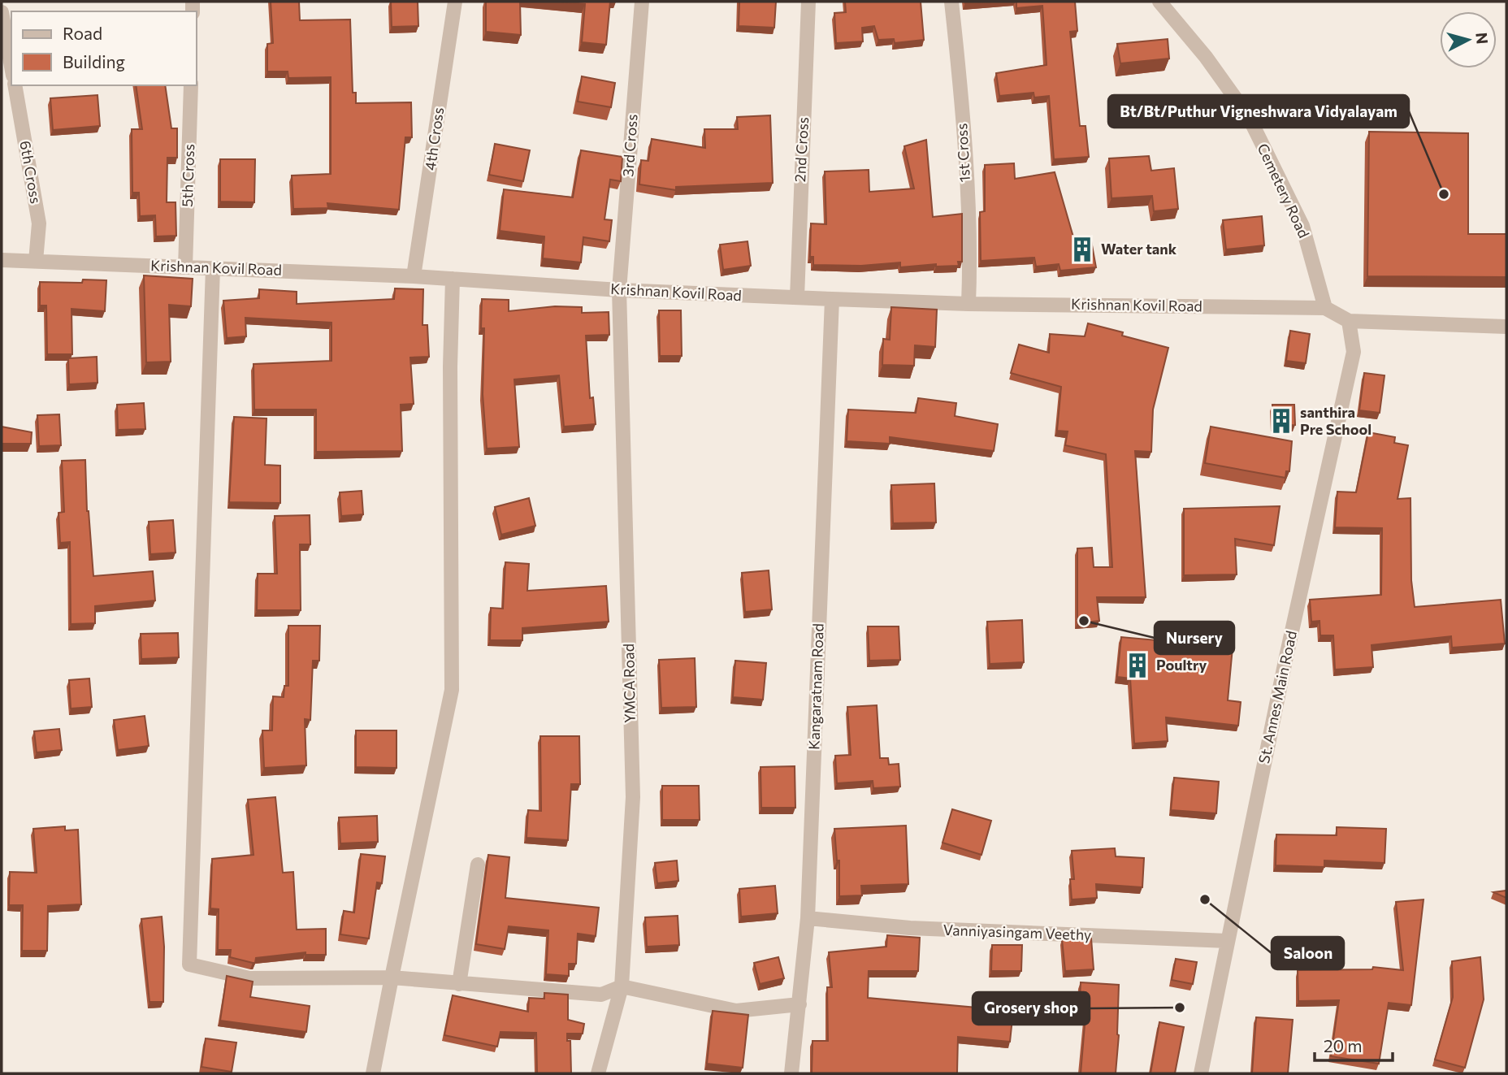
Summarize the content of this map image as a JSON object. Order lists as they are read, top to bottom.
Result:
{
  "streets": {
    "street": [
      "4th Cross",
      "3rd Cross",
      "2nd Cross",
      "1st Cross",
      "6th Cross",
      "5th Cross",
      "Cemetery Road",
      "Krishnan Kovil Road",
      "YMCA Road",
      "Kangaratnam Road",
      "St. Annes Main Road",
      "Vanniyasingam Veethy"
    ]
  },
  "crossings": [
    ["4th Cross", "Krishnan Kovil Road"],
    ["3rd Cross", "Krishnan Kovil Road"],
    ["3rd Cross", "YMCA Road"],
    ["2nd Cross", "Krishnan Kovil Road"],
    ["1st Cross", "Krishnan Kovil Road"],
    ["6th Cross", "Krishnan Kovil Road"],
    ["5th Cross", "Krishnan Kovil Road"],
    ["Cemetery Road", "Krishnan Kovil Road"],
    ["Krishnan Kovil Road", "YMCA Road"],
    ["Krishnan Kovil Road", "Kangaratnam Road"],
    ["Krishnan Kovil Road", "St. Annes Main Road"],
    ["Kangaratnam Road", "Vanniyasingam Veethy"],
    ["St. Annes Main Road", "Vanniyasingam Veethy"]
  ],
  "places": {
    "other": [
      "Bt/Bt/Puthur Vigneshwara Vidyalayam",
      "Nursery",
      "Saloon",
      "Grosery shop"
    ],
    "building": ["Water tank", "santhira Pre School", "Poultry"]
  },
  "legend": ["Road", "Building"],
  "scale_bar": "20 m",
  "north": "right"
}
